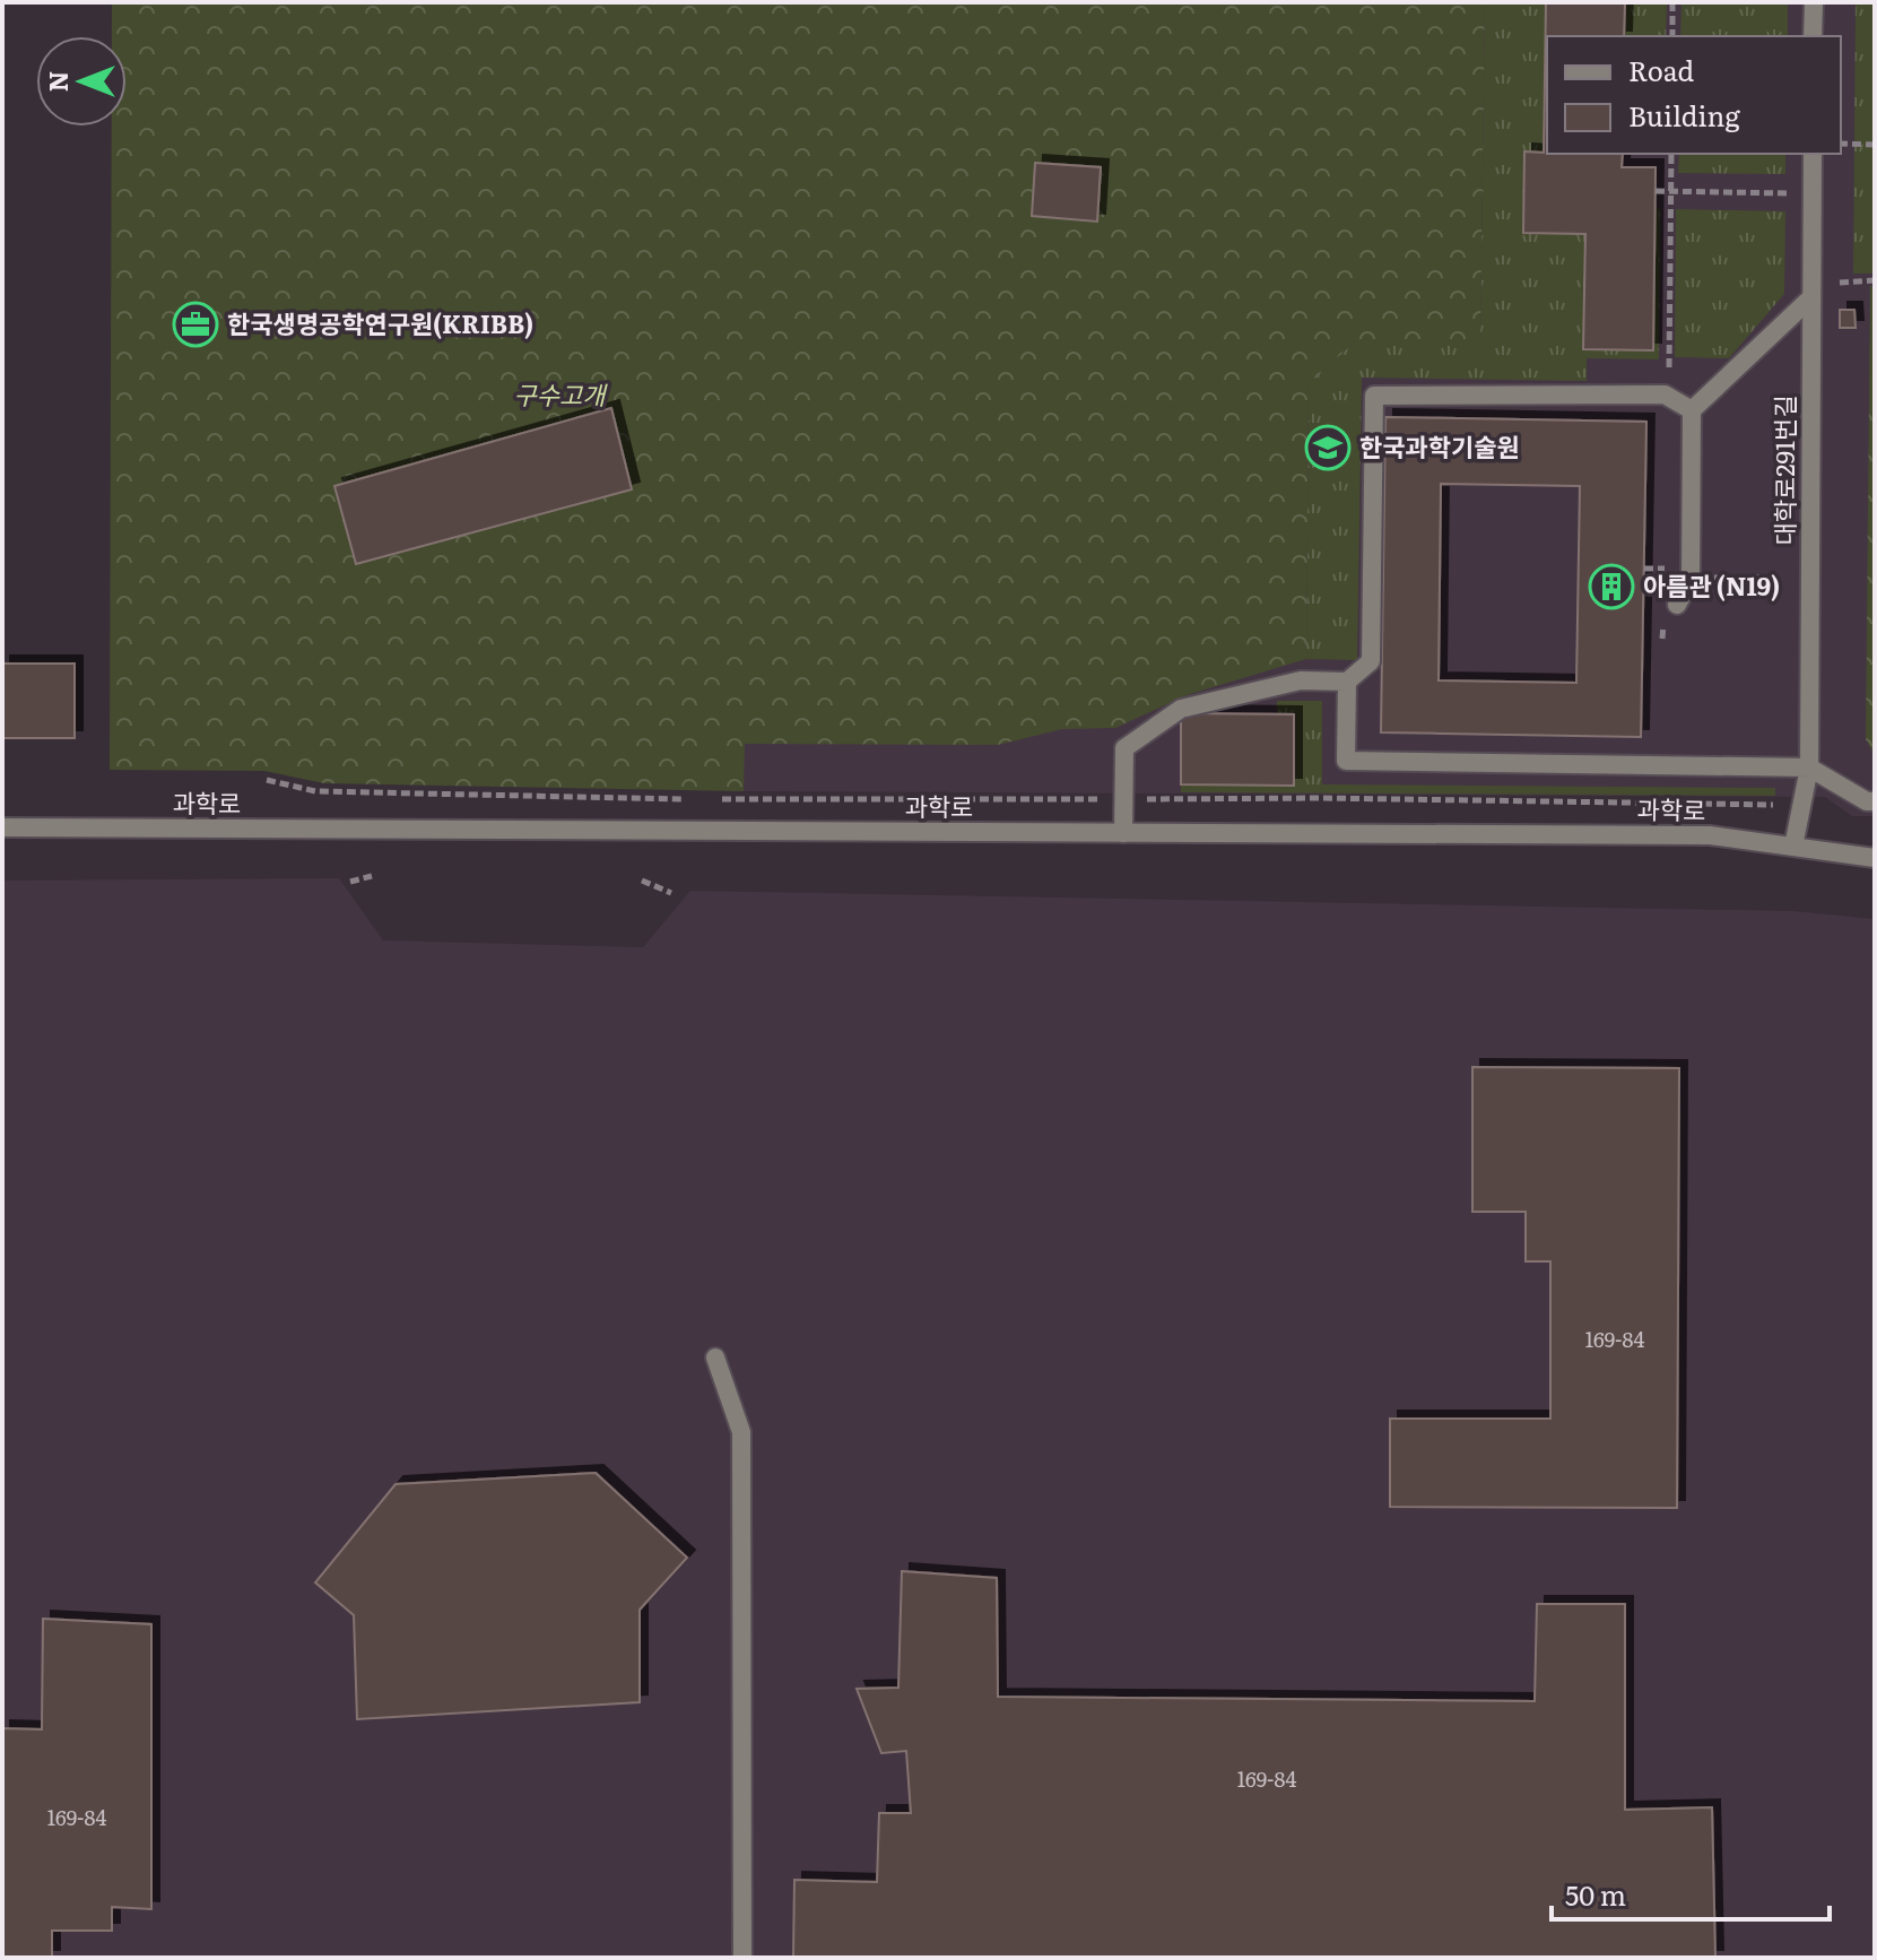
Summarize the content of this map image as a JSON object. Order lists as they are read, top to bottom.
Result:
{
  "streets": {
    "street": ["대학로291번길", "과학로"]
  },
  "crossings": [
    ["대학로291번길", "과학로"]
  ],
  "parks": ["구수고개"],
  "places": {
    "office": ["한국생명공학연구원(KRIBB)"],
    "school or university": ["한국과학기술원"],
    "building": ["아름관 (N19)"]
  },
  "house_numbers": ["169-84", "169-84", "169-84"],
  "legend": ["Road", "Building"],
  "scale_bar": "50 m",
  "north": "left"
}
